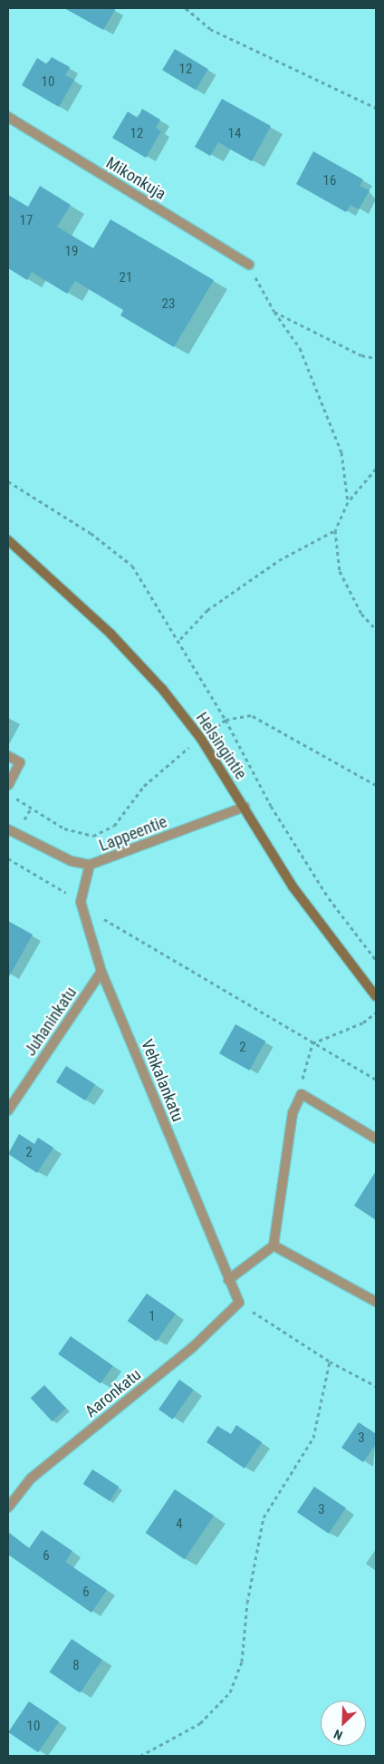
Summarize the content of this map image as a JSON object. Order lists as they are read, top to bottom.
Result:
{
  "streets": {
    "main road": ["Helsingintie"],
    "street": [
      "Mikonkuja",
      "Lappeentie",
      "Juhaninkatu",
      "Vehkalankatu",
      "Aaronkatu"
    ]
  },
  "crossings": [
    ["Helsingintie", "Lappeentie"],
    ["Juhaninkatu", "Vehkalankatu"],
    ["Vehkalankatu", "Aaronkatu"]
  ],
  "house_numbers": [
    "12",
    "10",
    "12",
    "14",
    "16",
    "17",
    "19",
    "21",
    "23",
    "2",
    "2",
    "1",
    "3",
    "3",
    "4",
    "6",
    "6",
    "8",
    "10"
  ],
  "north": "bottom left"
}
